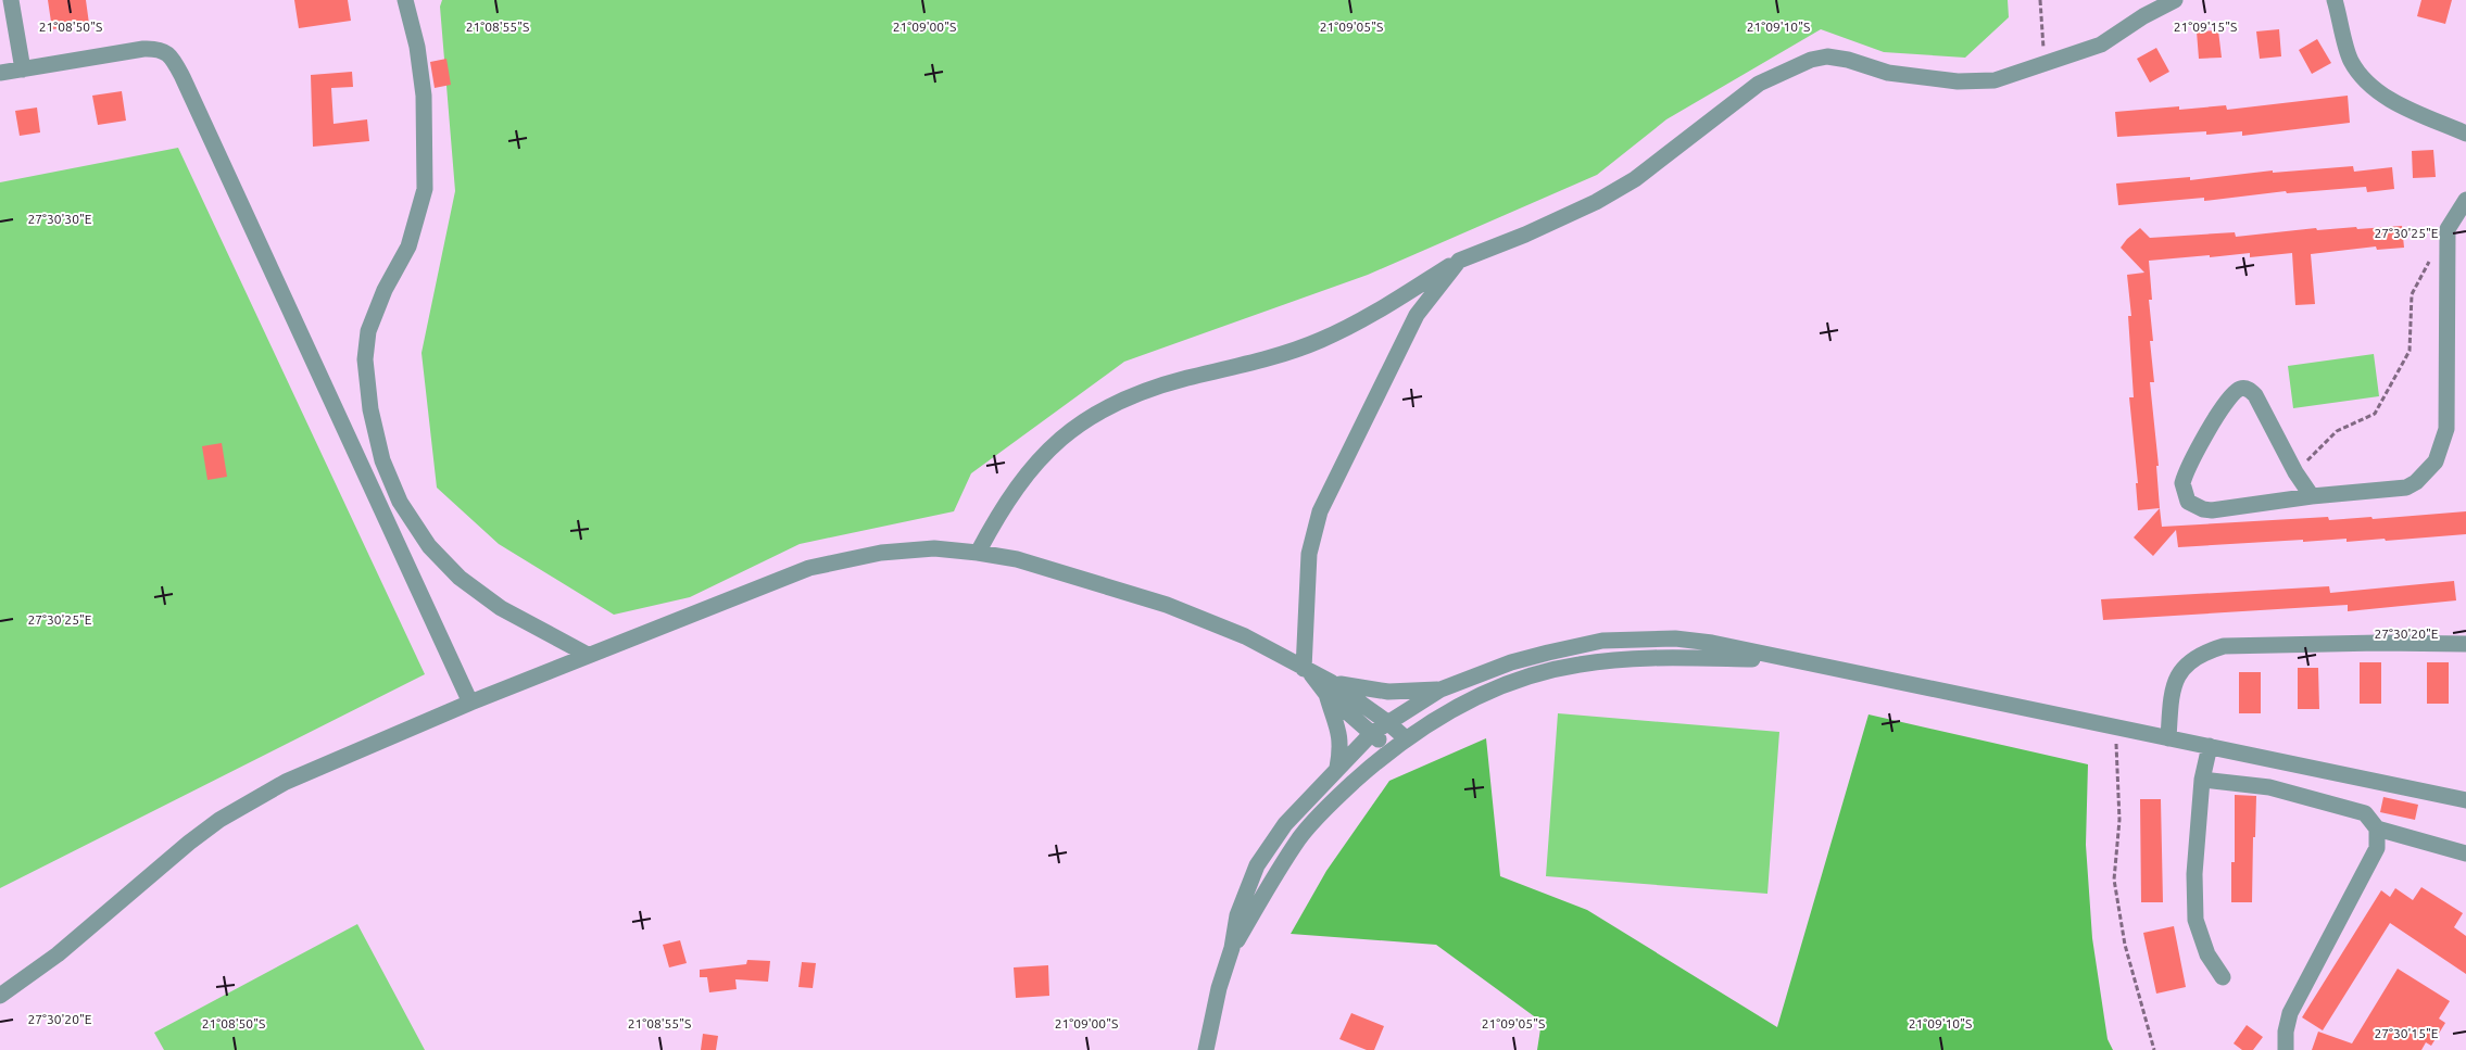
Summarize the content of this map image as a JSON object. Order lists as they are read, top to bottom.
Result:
{
  "coordinates": [
    "21°08'50\"S",
    "21°08'55\"S",
    "21°09'00\"S",
    "21°09'05\"S",
    "21°09'10\"S",
    "21°09'15\"S",
    "27°30'30\"E",
    "27°30'25\"E",
    "27°30'20\"E",
    "27°30'15\"E"
  ]
}
